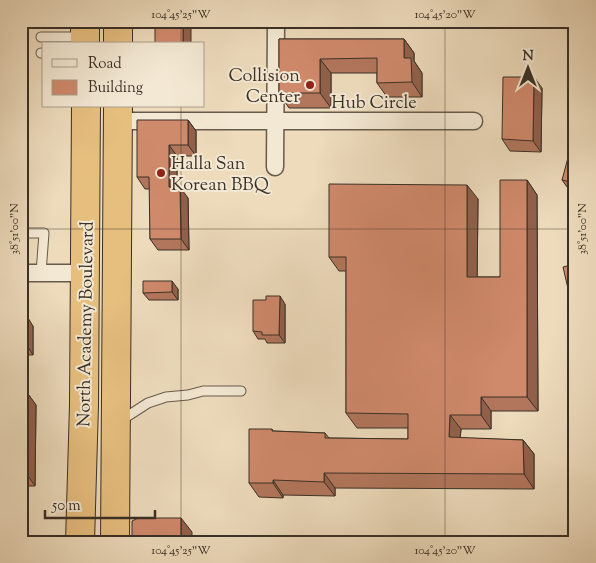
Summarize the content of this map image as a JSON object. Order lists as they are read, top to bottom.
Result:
{
  "streets": {
    "highway": ["North Academy Boulevard"],
    "street": ["Hub Circle"]
  },
  "crossings": [
    ["Hub Circle", "North Academy Boulevard"]
  ],
  "places": ["Collision Center", "Halla San Korean BBQ"],
  "legend": ["Road", "Building"],
  "scale_bar": "50 m",
  "north": "top",
  "coordinates": ["104°45'25\"W", "104°45'20\"W", "38°51'00\"N"]
}
